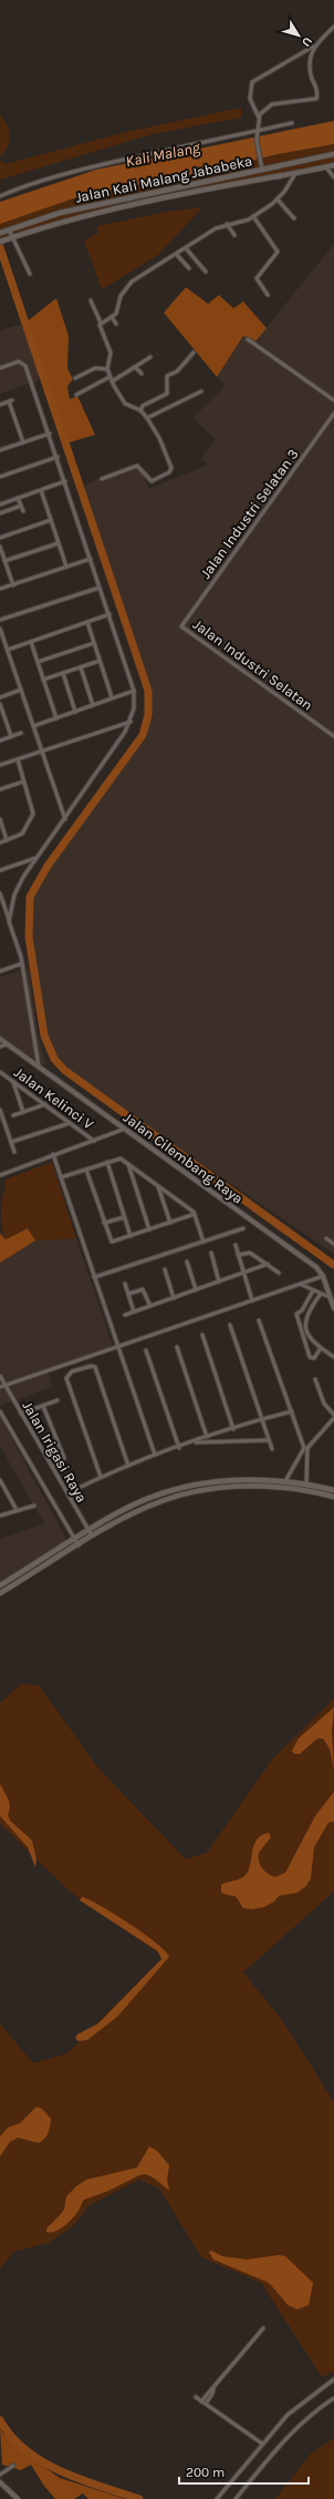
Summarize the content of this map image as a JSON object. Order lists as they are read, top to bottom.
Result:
{
  "streets": {
    "main road": ["Jalan Kali Malang Jababeka"],
    "street": [
      "Jalan Industri Selatan 3",
      "Jalan Industri Selatan",
      "Jalan Kelinci V",
      "Jalan Cilembang Raya",
      "Jalan Irigasi Raya"
    ]
  },
  "crossings": [
    ["Jalan Industri Selatan 3", "Jalan Industri Selatan"]
  ],
  "water": ["Kali Malang"],
  "scale_bar": "200 m",
  "north": "bottom right"
}
